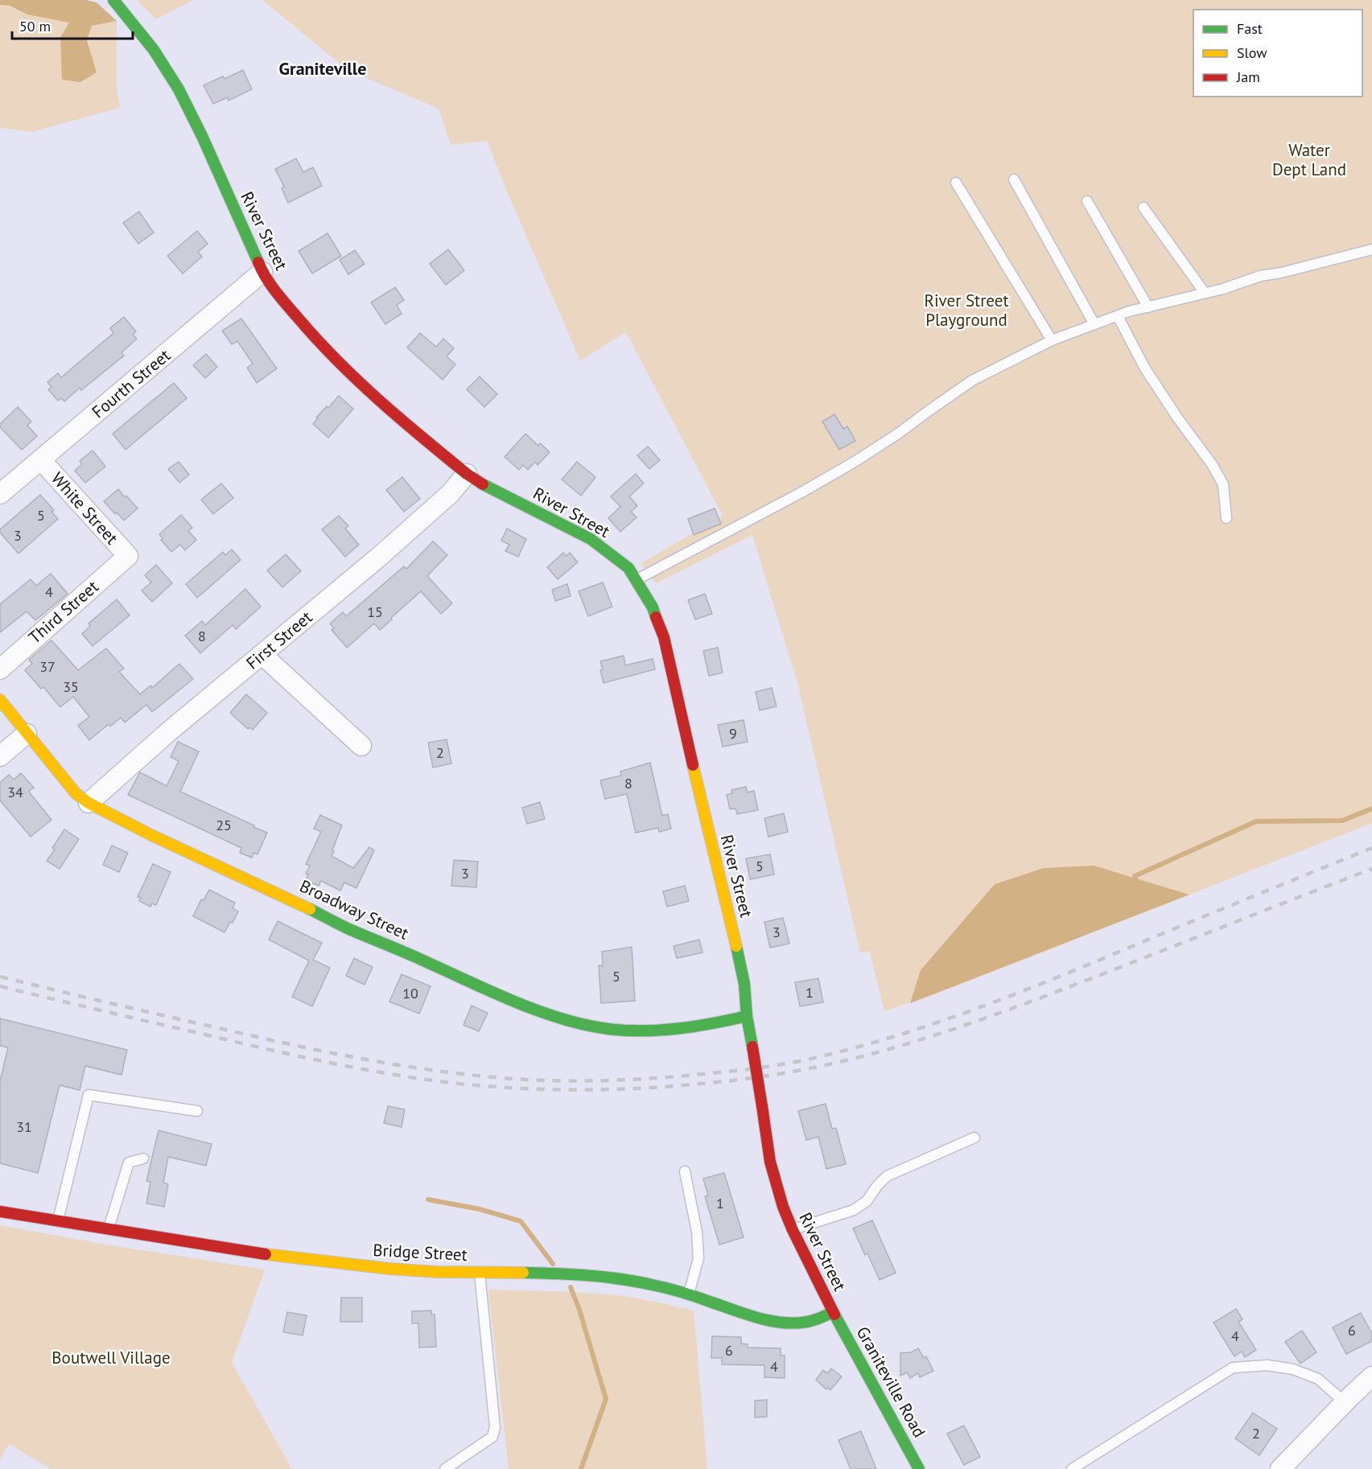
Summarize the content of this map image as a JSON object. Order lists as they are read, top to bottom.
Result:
{
  "streets": {
    "main road": [
      "River Street",
      "Broadway Street",
      "Bridge Street",
      "Graniteville Road"
    ],
    "street": [
      "Fourth Street",
      "White Street",
      "Third Street",
      "First Street"
    ]
  },
  "crossings": [
    ["River Street", "Fourth Street"],
    ["River Street", "First Street"],
    ["River Street", "Broadway Street"],
    ["River Street", "Bridge Street"],
    ["River Street", "Graniteville Road"],
    ["Fourth Street", "White Street"],
    ["White Street", "Third Street"],
    ["First Street", "Broadway Street"],
    ["Bridge Street", "Graniteville Road"]
  ],
  "districts": ["Graniteville"],
  "parks": ["Water Dept Land", "River Street Playground", "Boutwell Village"],
  "house_numbers": [
    "5",
    "3",
    "4",
    "15",
    "8",
    "37",
    "35",
    "9",
    "2",
    "8",
    "34",
    "25",
    "5",
    "3",
    "3",
    "5",
    "1",
    "10",
    "31",
    "1",
    "6",
    "4",
    "6",
    "4",
    "2"
  ],
  "legend": ["Fast", "Slow", "Jam"],
  "scale_bar": "50 m"
}
